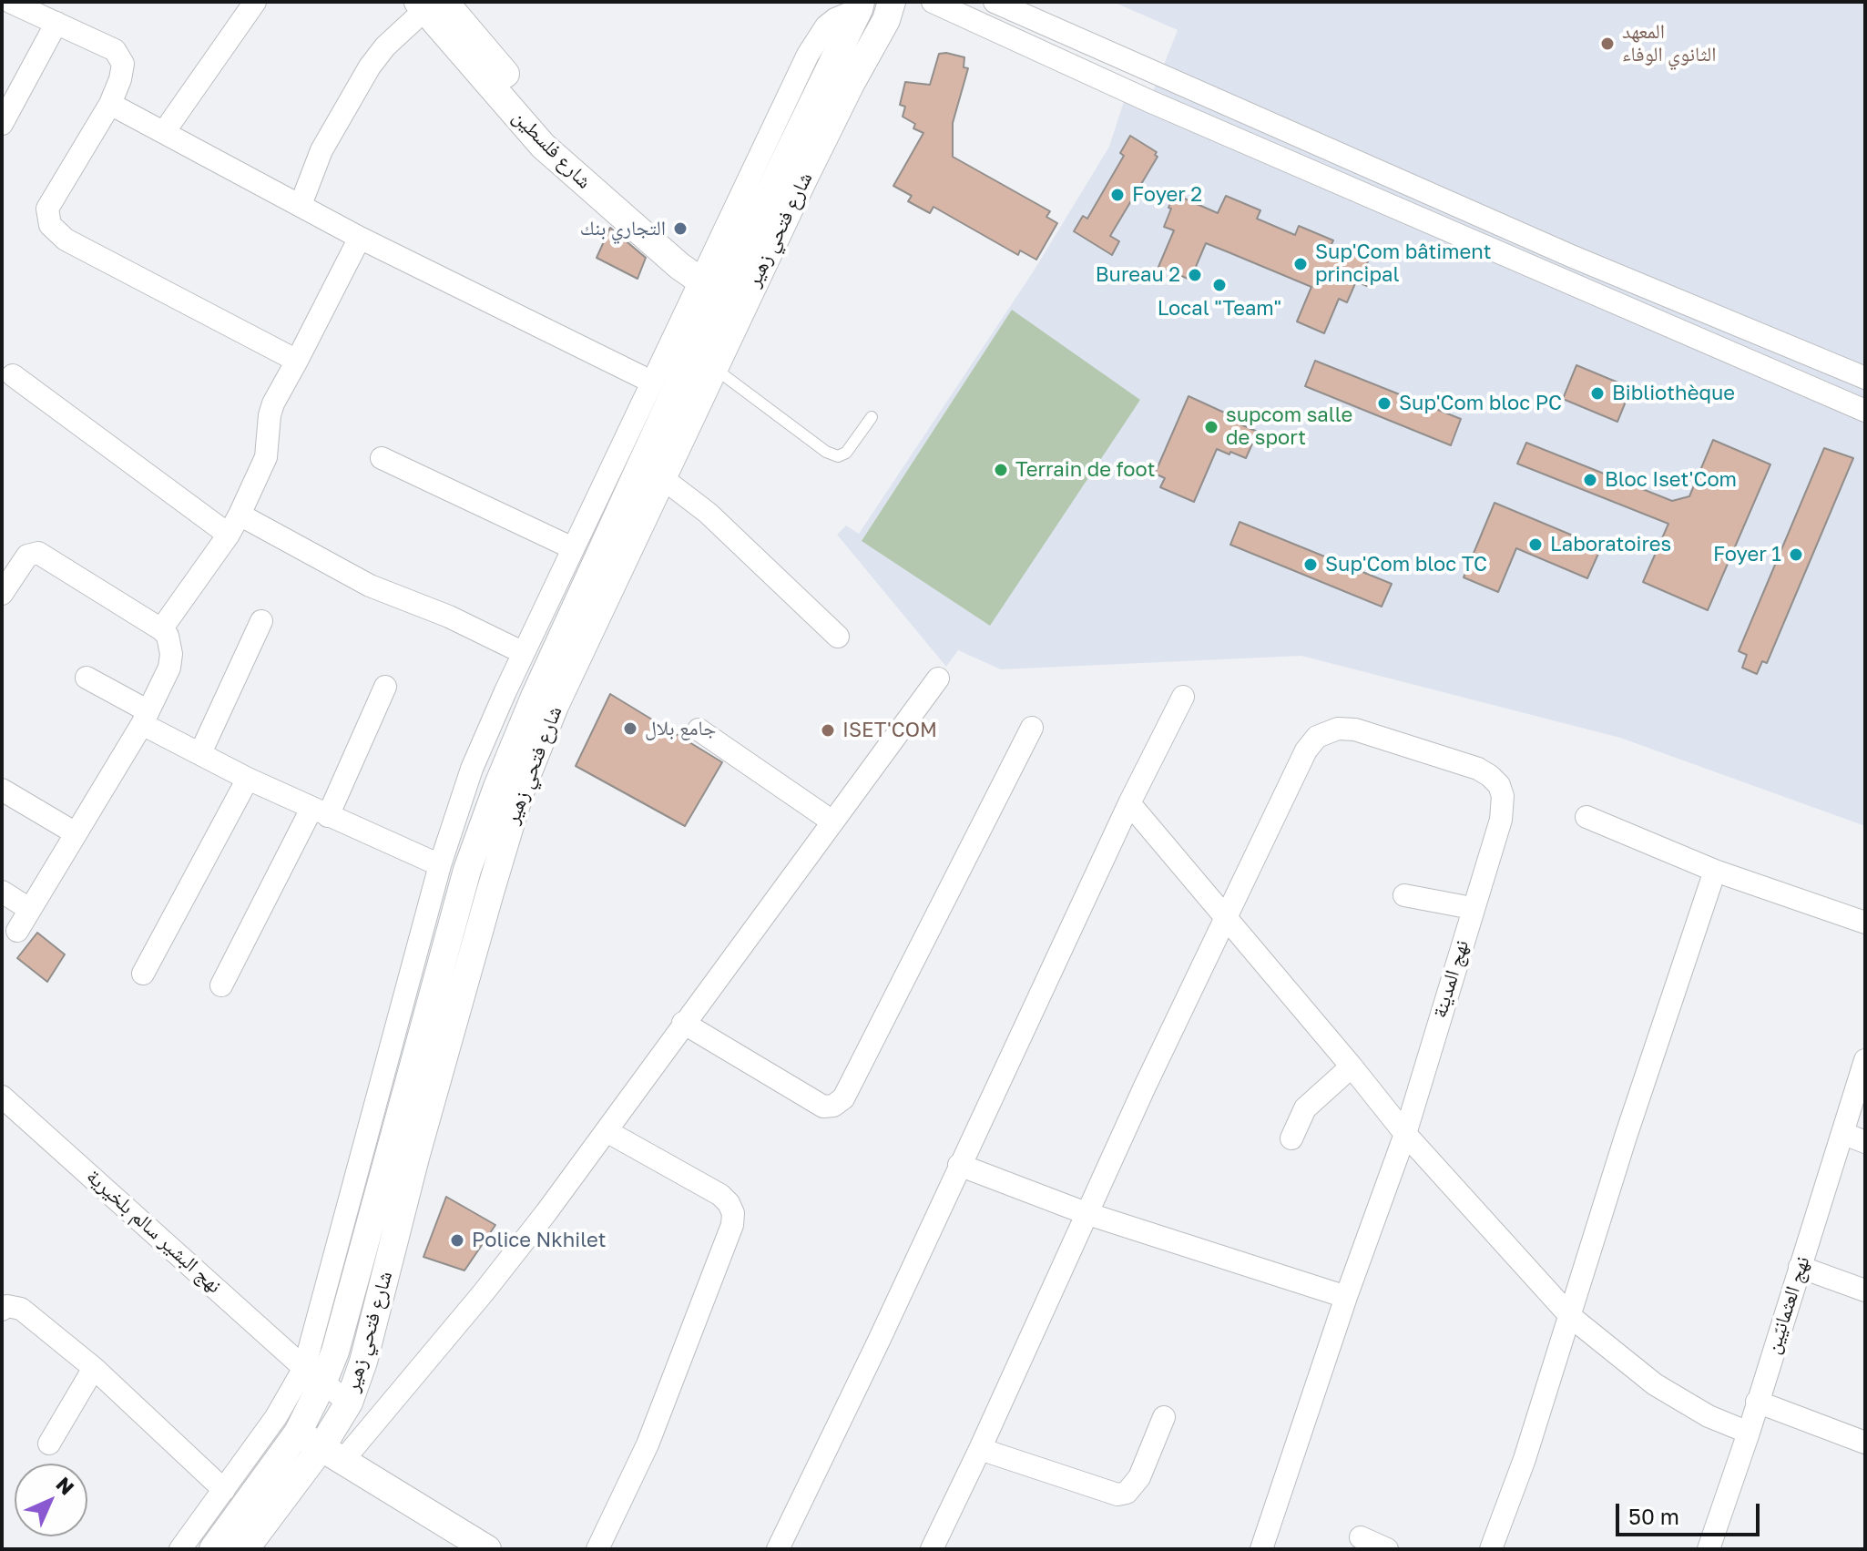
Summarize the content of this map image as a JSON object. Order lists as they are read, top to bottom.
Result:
{
  "streets": {
    "street": [
      "شارع فلسطين",
      "شارع فتحي زهير",
      "نهج المدينة",
      "نهج البشير سالم بلخيرية",
      "نهج العثمانيّين"
    ]
  },
  "crossings": [
    ["شارع فلسطين", "شارع فتحي زهير"],
    ["شارع فتحي زهير", "نهج البشير سالم بلخيرية"]
  ],
  "places": [
    "المعهد الثانوي الوفاء",
    "Foyer 2",
    "التجاري بنك",
    "Sup'Com bâtiment principal",
    "Bureau 2",
    "Local \"Team\"",
    "Bibliothèque",
    "Sup'Com bloc PC",
    "supcom salle de sport",
    "Terrain de foot",
    "Bloc Iset'Com",
    "Laboratoires",
    "Foyer 1",
    "Sup'Com bloc TC",
    "جامع بلال",
    "ISET'COM",
    "Police Nkhilet"
  ],
  "scale_bar": "50 m",
  "north": "top right"
}
